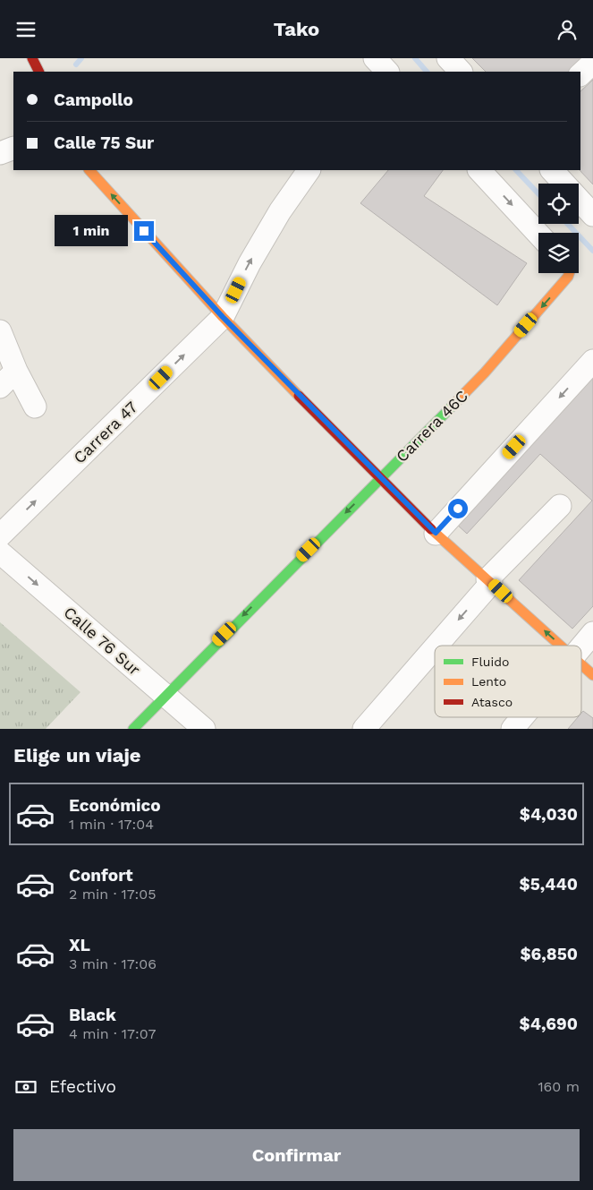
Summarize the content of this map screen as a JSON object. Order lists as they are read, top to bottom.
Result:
{
  "streets": {
    "street": ["Carrera 46C", "Carrera 47", "Calle 76 Sur"]
  },
  "crossings": [
    ["Carrera 46C", "Calle 76 Sur"]
  ],
  "one_way": ["Carrera 47", "Calle 76 Sur"],
  "legend": ["Fluido", "Lento", "Atasco"],
  "page": {
    "header": "Tako",
    "banner": ["Campollo", "Calle 75 Sur"],
    "bubble": "1 min",
    "heading": "Elige un viaje",
    "list": [
      {
        "name": "Económico",
        "note": "1 min · 17:04",
        "value": "$4,030"
      },
      {
        "name": "Confort",
        "note": "2 min · 17:05",
        "value": "$5,440"
      },
      {
        "name": "XL",
        "note": "3 min · 17:06",
        "value": "$6,850"
      },
      {
        "name": "Black",
        "note": "4 min · 17:07",
        "value": "$4,690"
      }
    ],
    "pay": ["Efectivo", "160 m"],
    "buttons": "Confirmar"
  }
}
